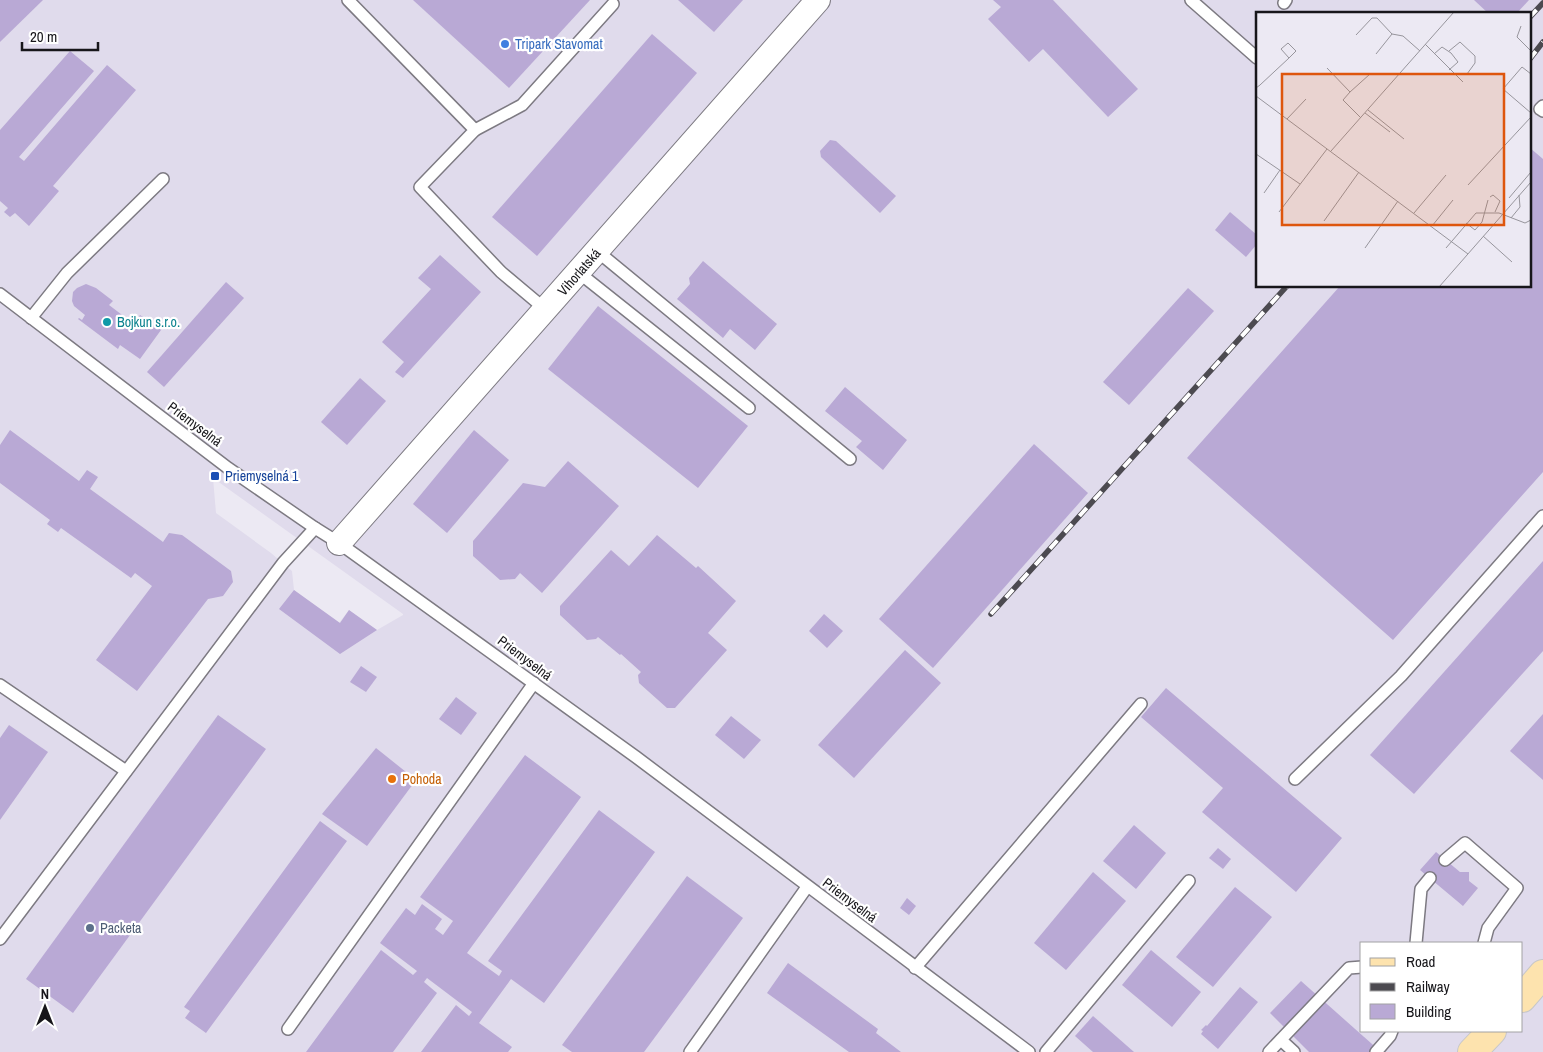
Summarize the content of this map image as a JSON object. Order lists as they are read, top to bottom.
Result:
{
  "streets": {
    "street": ["Vihorlatská"],
    "lane": ["Priemyselná"]
  },
  "crossings": [
    ["Vihorlatská", "Priemyselná"]
  ],
  "places": {
    "other": [
      "Tripark Stavomat",
      "Bojkun s.r.o.",
      "Pohoda",
      "Packeta"
    ],
    "transit": ["Priemyselná 1"]
  },
  "legend": ["Road", "Railway", "Building"],
  "scale_bar": "20 m",
  "north": "top"
}
